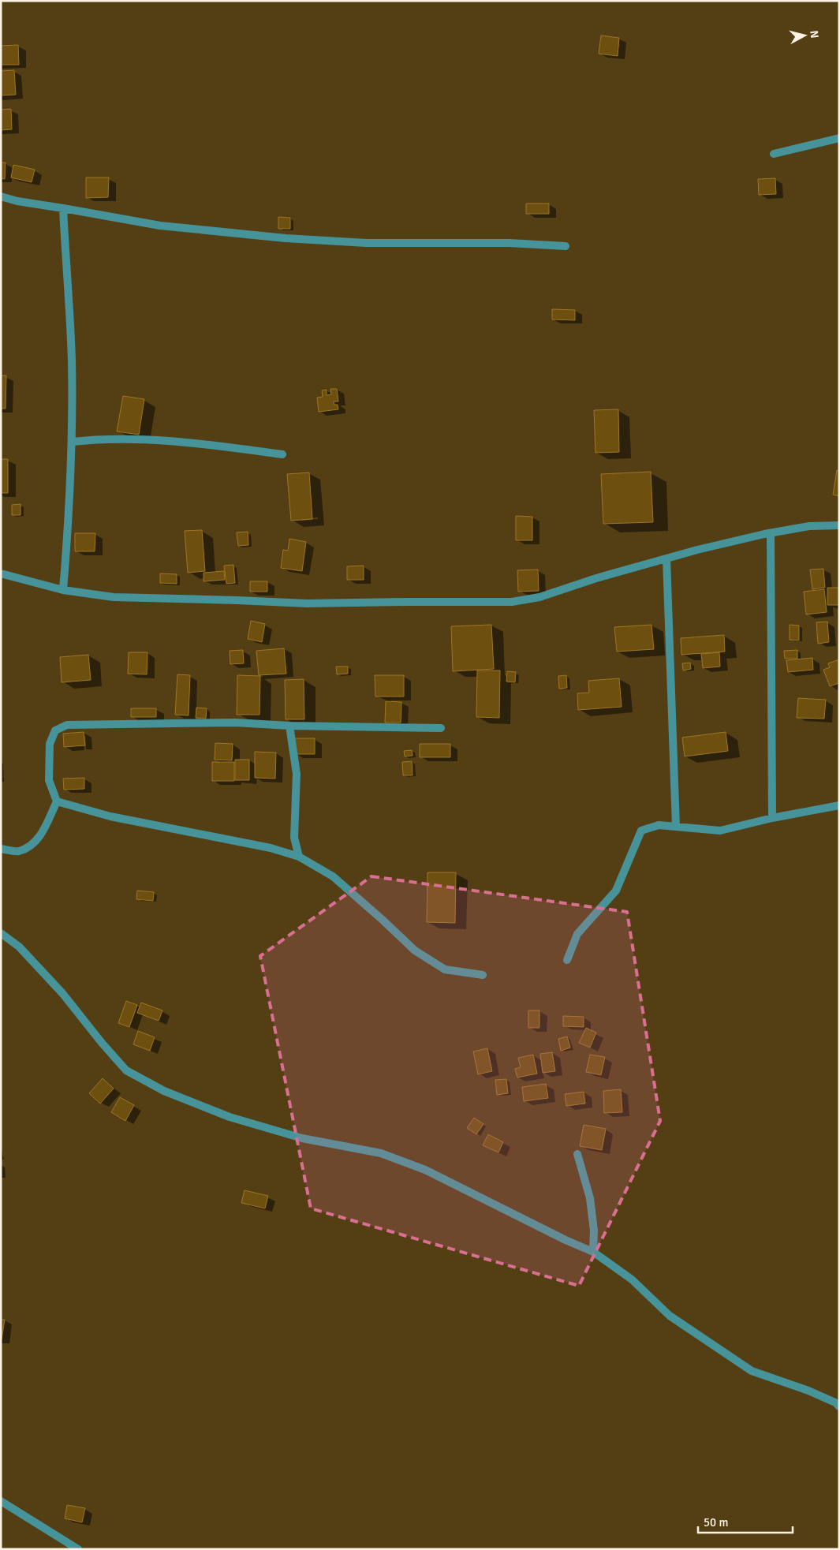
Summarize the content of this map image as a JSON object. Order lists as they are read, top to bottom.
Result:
{
  "scale_bar": "50 m",
  "north": "right"
}
